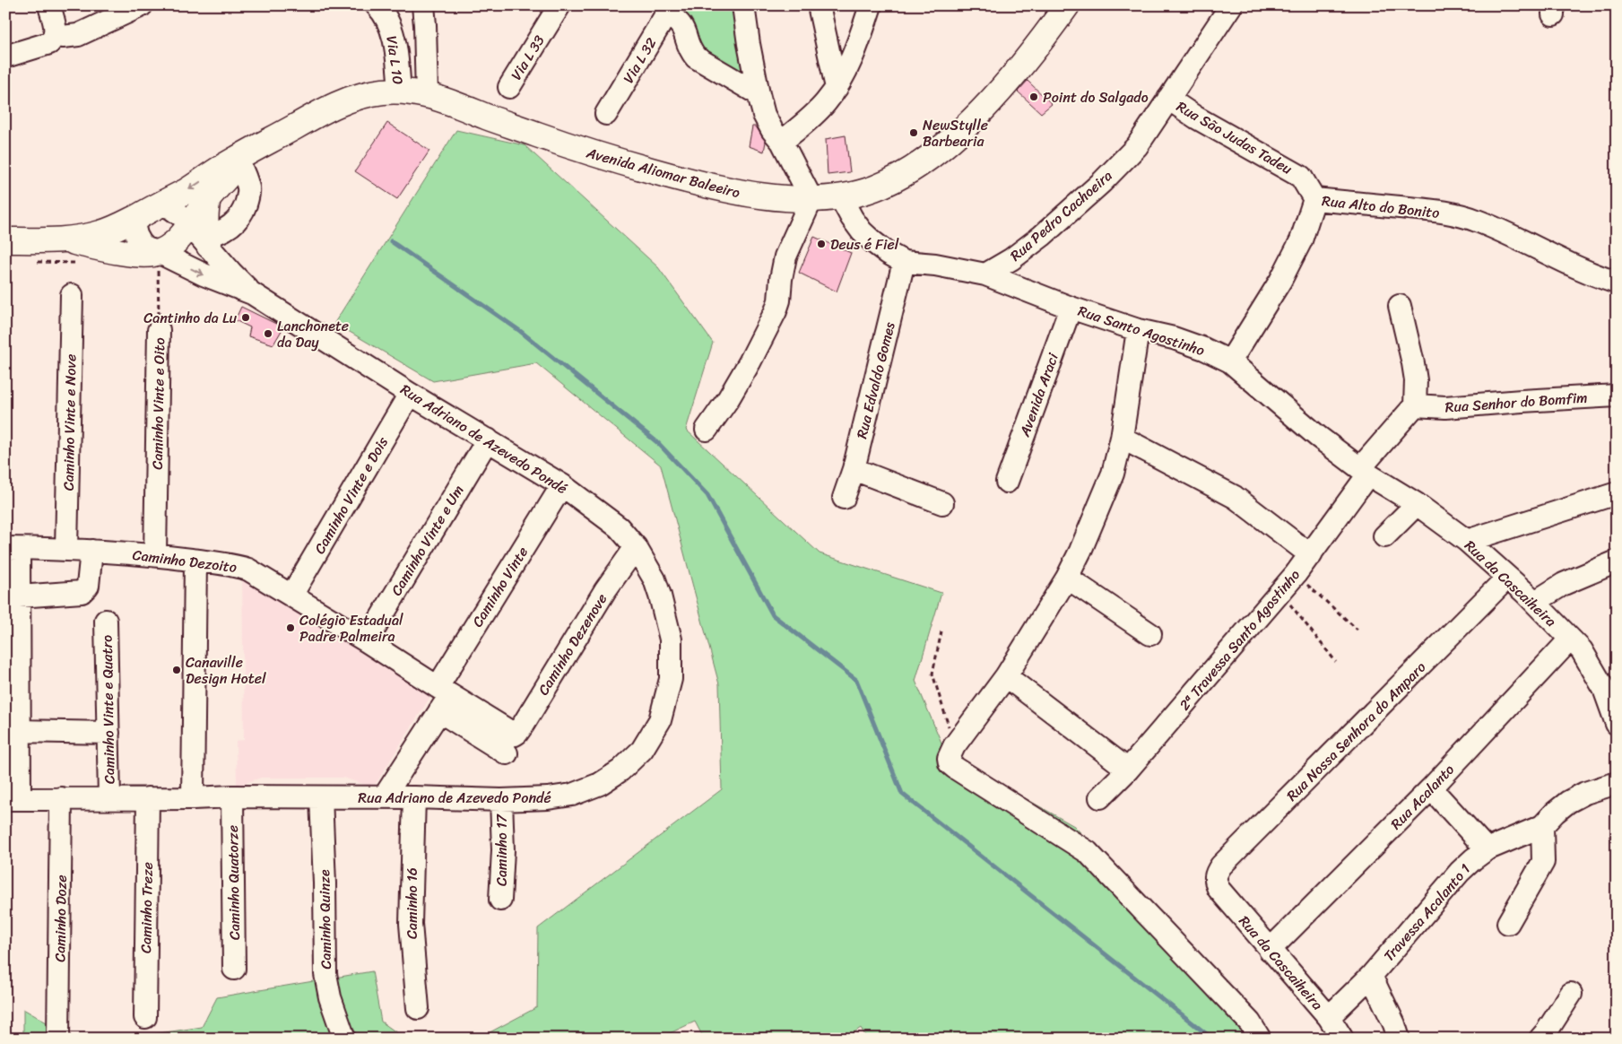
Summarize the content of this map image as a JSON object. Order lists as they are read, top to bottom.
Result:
{
  "streets": {
    "main road": ["Avenida Aliomar Baleeiro"],
    "street": [
      "Via L 33",
      "Via L 10",
      "Via L 32",
      "Rua São Judas Tadeu",
      "Rua Alto do Bonito",
      "Rua Pedro Cachoeira",
      "Rua Santo Agostinho",
      "Rua Edvaldo Gomes",
      "Avenida Araci",
      "Rua Senhor do Bomfim",
      "Caminho Vinte e Oito",
      "Caminho Vinte e Nove",
      "Rua Adriano de Azevedo Pondé",
      "Caminho Vinte e Dois",
      "Caminho Vinte e Um",
      "Caminho Dezoito",
      "Rua da Cascaiheira",
      "Caminho Vinte",
      "2ª Travessa Santo Agostinho",
      "Caminho Dezenove",
      "Caminho Vinte e Quatro",
      "Rua Nossa Senhora do Amparo",
      "Rua Acalanto",
      "Caminho 17",
      "Caminho Quatorze",
      "Caminho 16",
      "Caminho Treze",
      "Travessa Acalanto 1",
      "Caminho Doze",
      "Caminho Quinze"
    ]
  },
  "crossings": [
    ["Via L 10", "Avenida Aliomar Baleeiro"],
    ["Rua São Judas Tadeu", "Rua Alto do Bonito"],
    ["Rua São Judas Tadeu", "Rua Pedro Cachoeira"],
    ["Avenida Aliomar Baleeiro", "Caminho Vinte e Oito"],
    ["Avenida Aliomar Baleeiro", "Rua Adriano de Azevedo Pondé"],
    ["Rua Alto do Bonito", "Rua Santo Agostinho"],
    ["Rua Pedro Cachoeira", "Rua Santo Agostinho"],
    ["Rua Santo Agostinho", "Avenida Araci"],
    ["Rua Santo Agostinho", "Rua da Cascaiheira"],
    ["Rua Santo Agostinho", "2ª Travessa Santo Agostinho"],
    ["Caminho Vinte e Oito", "Rua Adriano de Azevedo Pondé"],
    ["Caminho Vinte e Oito", "Caminho Dezoito"],
    ["Caminho Vinte e Nove", "Caminho Dezoito"],
    ["Rua Adriano de Azevedo Pondé", "Caminho Vinte e Dois"],
    ["Rua Adriano de Azevedo Pondé", "Caminho Vinte e Um"],
    ["Rua Adriano de Azevedo Pondé", "Caminho Vinte"],
    ["Rua Adriano de Azevedo Pondé", "Caminho Dezenove"],
    ["Rua Adriano de Azevedo Pondé", "Caminho Vinte e Quatro"],
    ["Rua Adriano de Azevedo Pondé", "Caminho 17"],
    ["Rua Adriano de Azevedo Pondé", "Caminho Quatorze"],
    ["Rua Adriano de Azevedo Pondé", "Caminho 16"],
    ["Rua Adriano de Azevedo Pondé", "Caminho Treze"],
    ["Rua Adriano de Azevedo Pondé", "Caminho Doze"],
    ["Rua Adriano de Azevedo Pondé", "Caminho Quinze"],
    ["Caminho Vinte e Dois", "Caminho Dezoito"],
    ["Caminho Vinte e Um", "Caminho Dezoito"],
    ["Caminho Dezoito", "Caminho Vinte"],
    ["Caminho Dezoito", "Caminho Dezenove"],
    ["Rua da Cascaiheira", "2ª Travessa Santo Agostinho"],
    ["Rua da Cascaiheira", "Rua Nossa Senhora do Amparo"],
    ["Rua da Cascaiheira", "Rua Acalanto"],
    ["Rua da Cascaiheira", "Travessa Acalanto 1"]
  ],
  "places": [
    "Point do Salgado",
    "NewStylle Barbearia",
    "Deus é Fiel",
    "Cantinho da Lu",
    "Lanchonete da Day",
    "Colégio Estadual Padre Palmeira",
    "Canaville Design Hotel"
  ]
}
